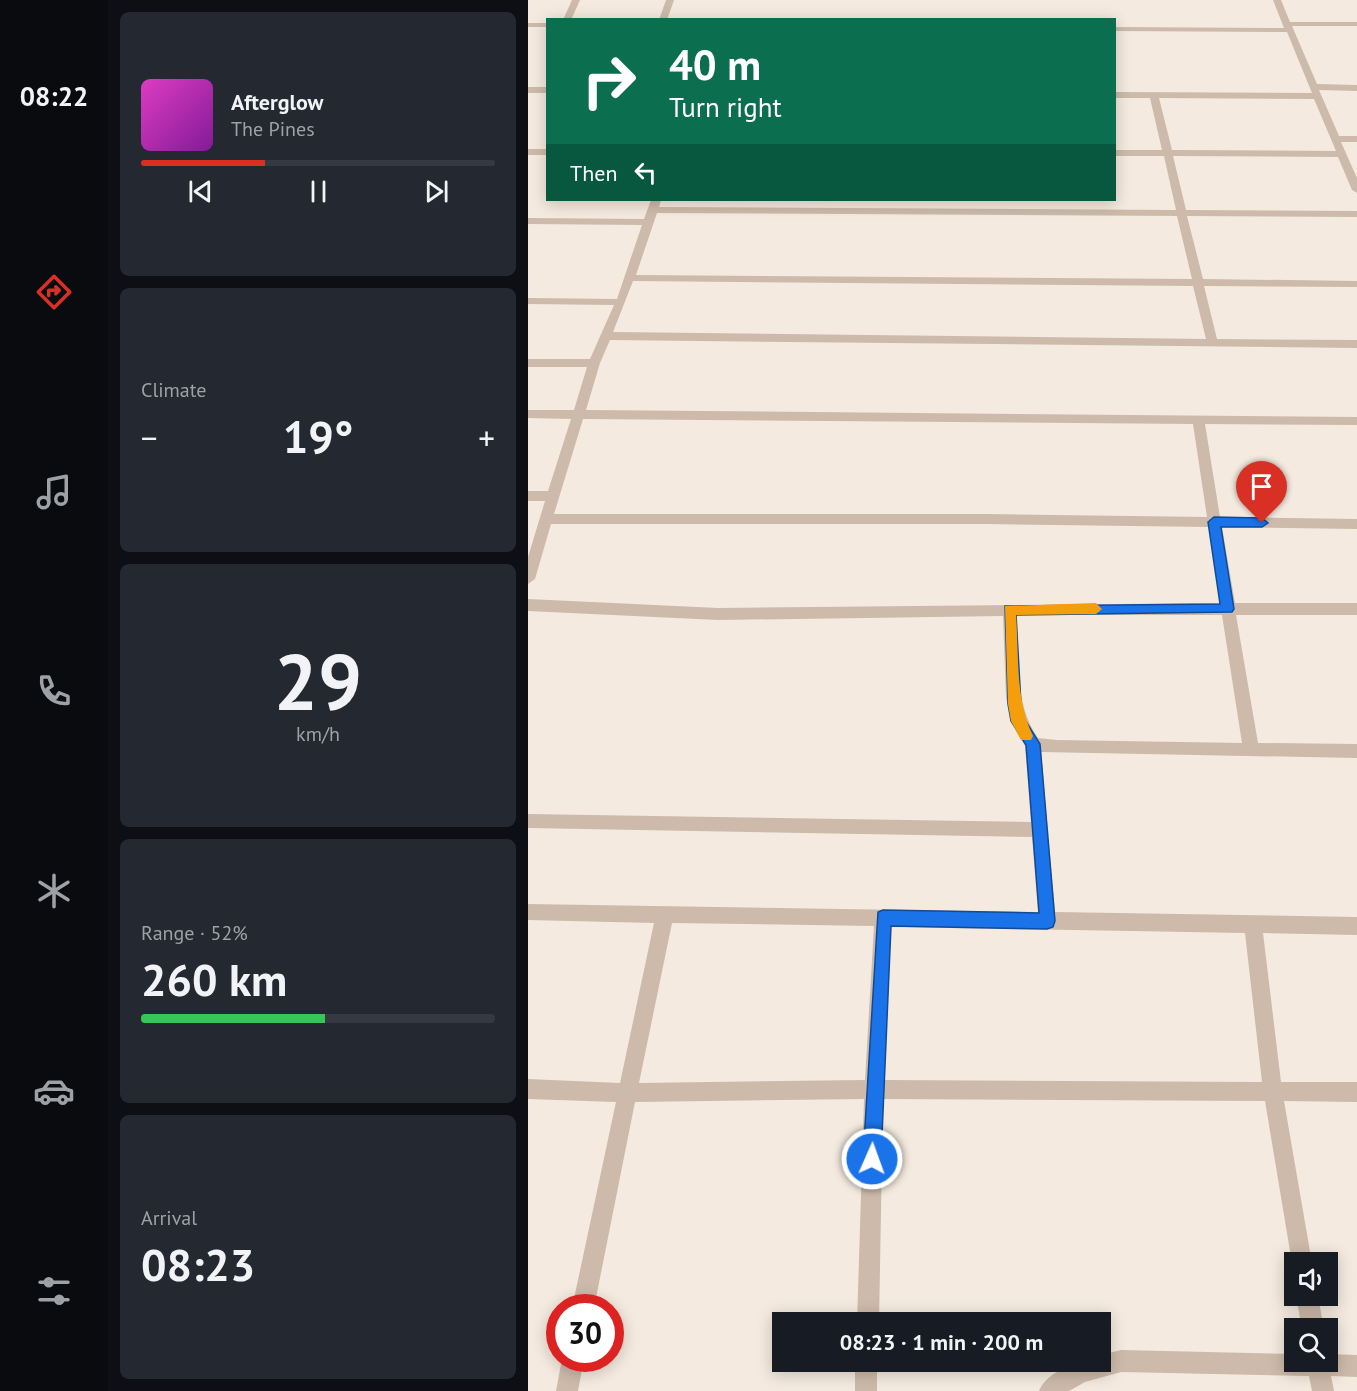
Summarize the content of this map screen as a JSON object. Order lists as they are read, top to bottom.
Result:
{
  "page": {
    "tabs": "08:22",
    "turn": ["40 m", "Turn right"],
    "song": ["Afterglow", "The Pines"],
    "then": "Then",
    "tile": [
      "Climate",
      ["29", "km/h"],
      ["Range · 52%", "260 km"],
      ["Arrival", "08:23"]
    ],
    "heat": ["−", "19°", "+"],
    "limit": "30",
    "trip": "08:23 · 1 min · 200 m"
  }
}
